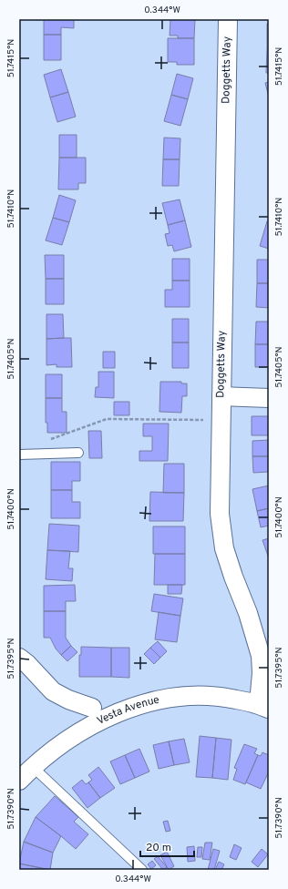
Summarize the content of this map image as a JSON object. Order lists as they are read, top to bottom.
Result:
{
  "streets": {
    "street": ["Doggetts Way", "Vesta Avenue"]
  },
  "crossings": [
    ["Doggetts Way", "Vesta Avenue"]
  ],
  "scale_bar": "20 m",
  "coordinates": [
    "0.344°W",
    "51.7415°N",
    "51.7410°N",
    "51.7405°N",
    "51.7400°N",
    "51.7395°N",
    "51.7390°N"
  ]
}
